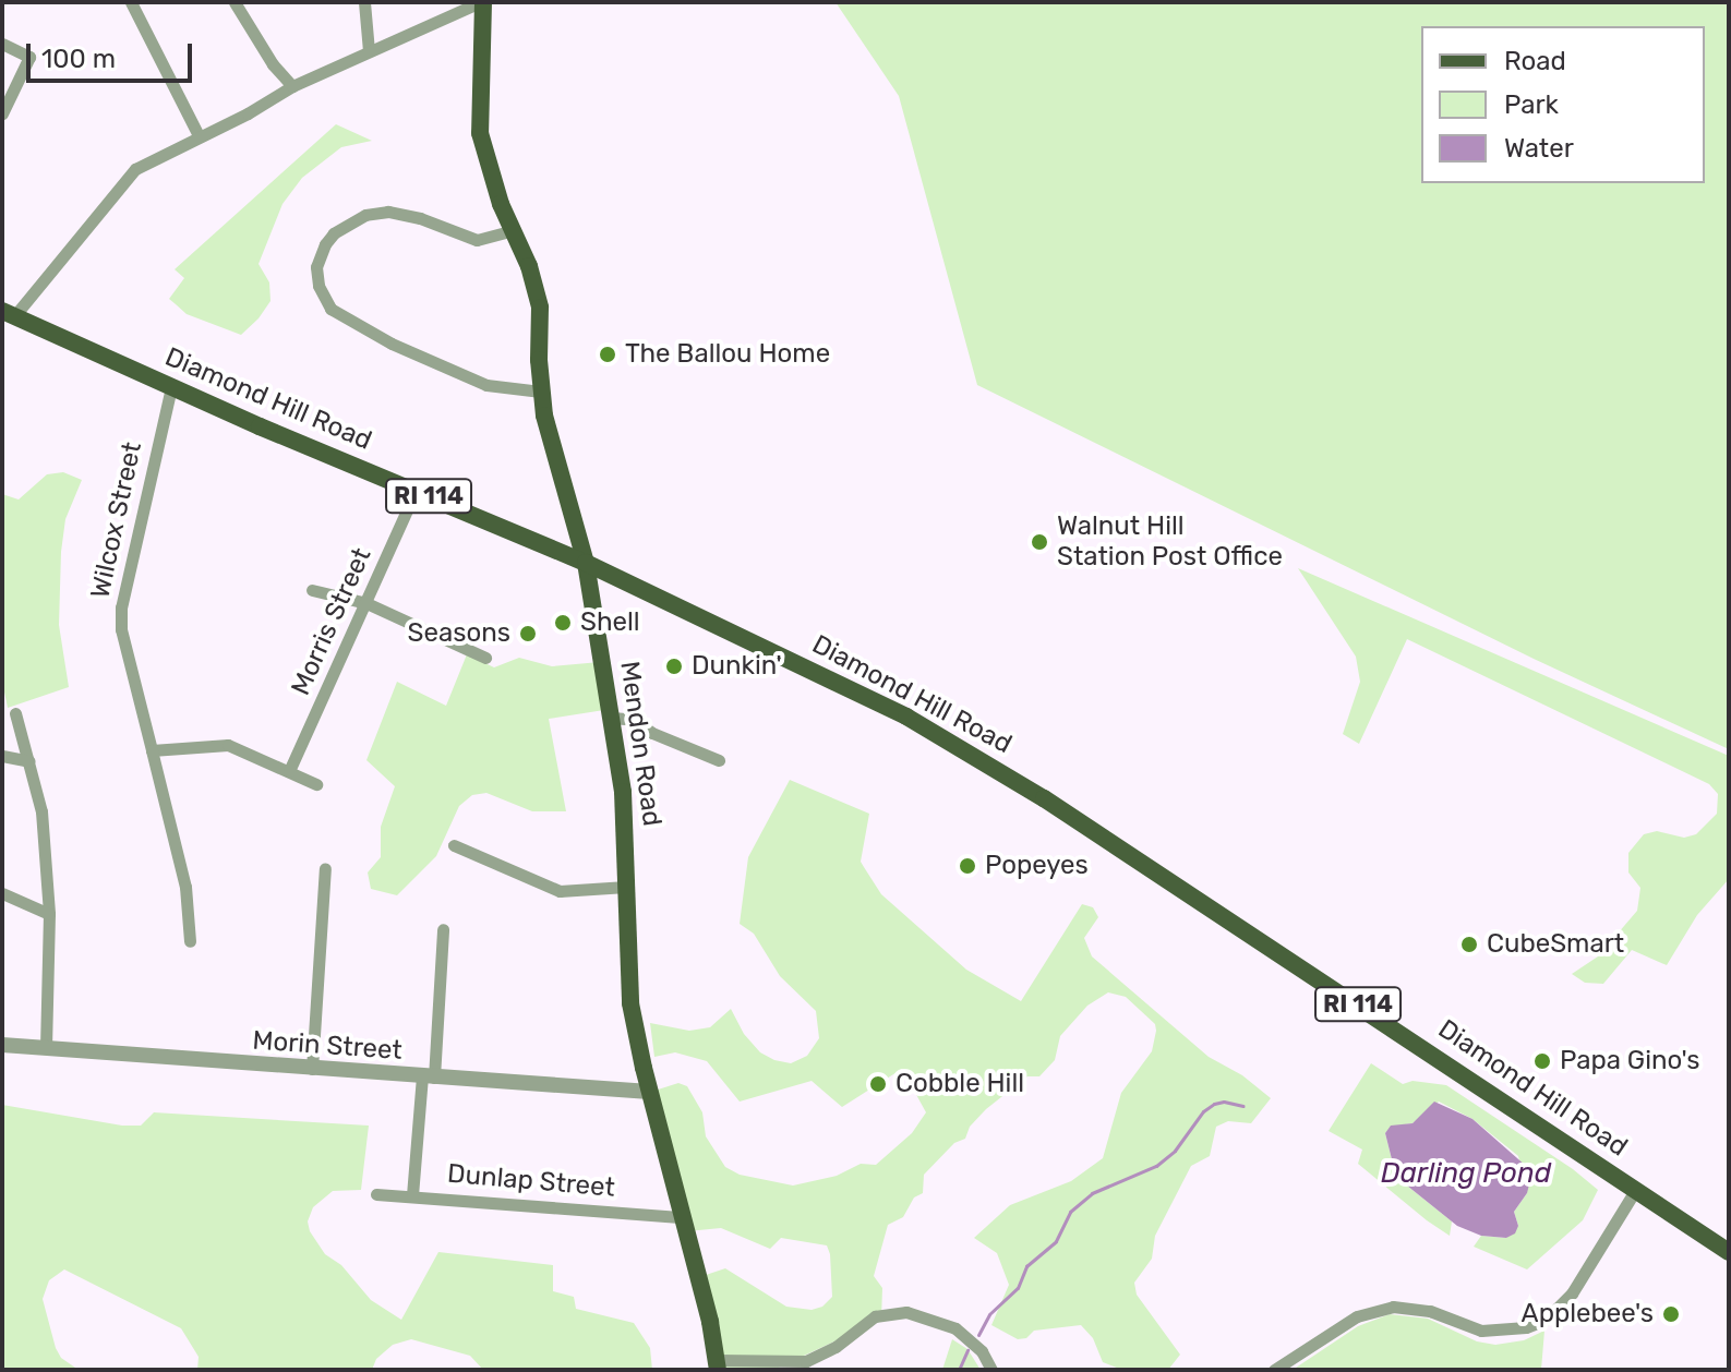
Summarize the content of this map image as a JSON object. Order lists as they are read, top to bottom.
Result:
{
  "streets": {
    "main road": ["Diamond Hill Road", "RI 114", "Mendon Road"],
    "street": [
      "Wilcox Street",
      "Morris Street",
      "Morin Street",
      "Dunlap Street"
    ]
  },
  "crossings": [
    ["Diamond Hill Road", "Wilcox Street"],
    ["Diamond Hill Road", "Morris Street"],
    ["Diamond Hill Road", "Mendon Road"],
    ["Mendon Road", "Morin Street"],
    ["Mendon Road", "Dunlap Street"]
  ],
  "water": ["Darling Pond"],
  "places": [
    "The Ballou Home",
    "Walnut Hill Station Post Office",
    "Shell",
    "Seasons",
    "Dunkin'",
    "Popeyes",
    "CubeSmart",
    "Papa Gino's",
    "Cobble Hill",
    "Applebee's"
  ],
  "legend": ["Road", "Park", "Water"],
  "scale_bar": "100 m"
}
